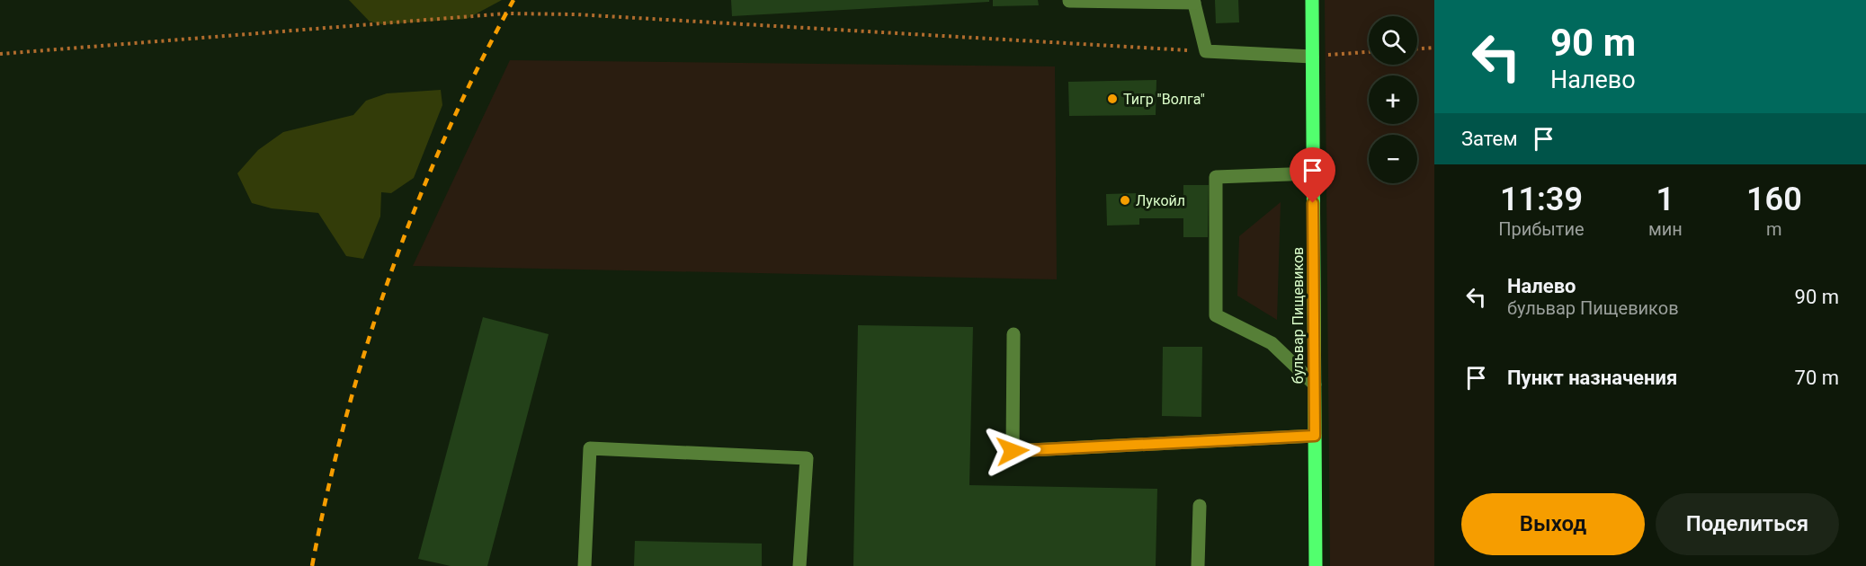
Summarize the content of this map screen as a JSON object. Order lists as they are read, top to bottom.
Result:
{
  "streets": {
    "main road": ["бульвар Пищевиков"]
  },
  "places": ["Тигр \"Волга\"", "Лукойл"],
  "page": {
    "turn": ["90 m", "Налево"],
    "map_buttons": ["+", "−"],
    "then": "Затем",
    "eta": [
      "11:39",
      "Прибытие",
      "1",
      "мин",
      "160",
      "m"
    ],
    "list": [
      {
        "name": "Налево",
        "note": "бульвар Пищевиков",
        "value": "90 m"
      },
      {
        "name": "Пункт назначения",
        "value": "70 m"
      }
    ],
    "buttons": ["Выход", "Поделиться"]
  }
}
